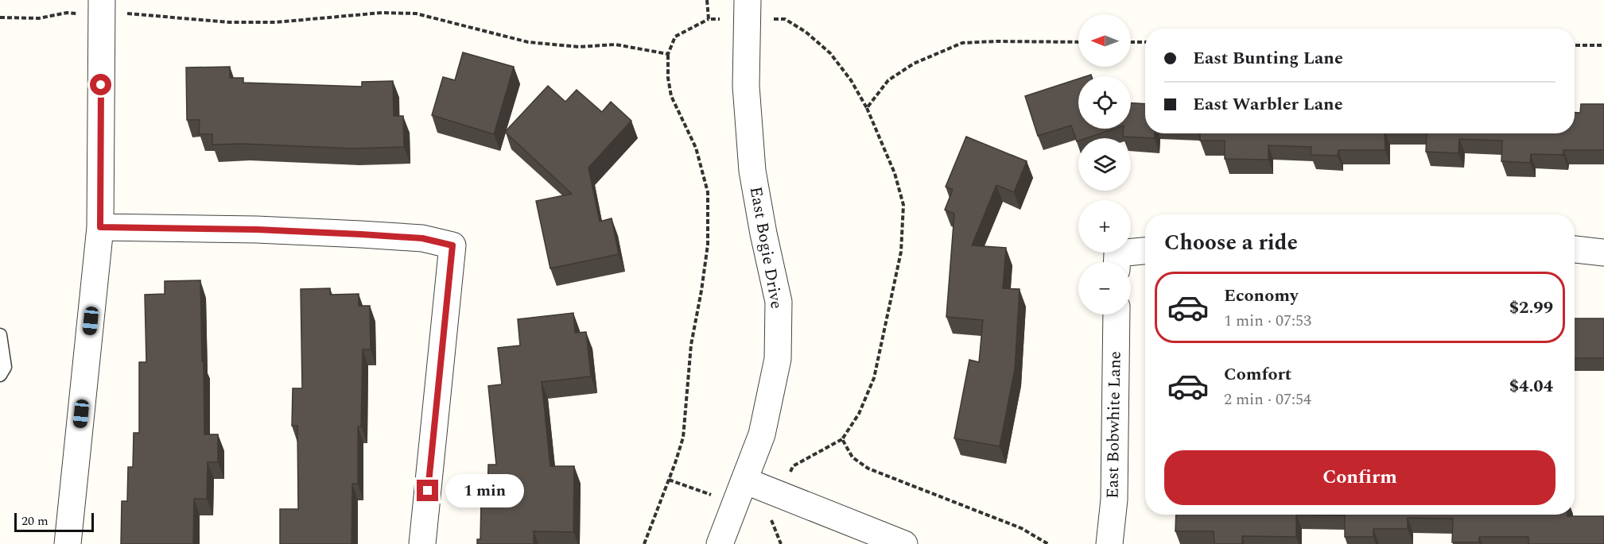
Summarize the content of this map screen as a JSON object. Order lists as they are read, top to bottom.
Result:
{
  "streets": {
    "street": ["East Bogie Drive", "East Bobwhite Lane"]
  },
  "scale_bar": "20 m",
  "north": "left",
  "page": {
    "map_buttons": ["+", "−"],
    "banner": ["East Bunting Lane", "East Warbler Lane"],
    "heading": "Choose a ride",
    "list": [
      {
        "name": "Economy",
        "note": "1 min · 07:53",
        "value": "$2.99"
      },
      {
        "name": "Comfort",
        "note": "2 min · 07:54",
        "value": "$4.04"
      }
    ],
    "buttons": "Confirm",
    "bubble": "1 min",
    "scale": "20 m"
  }
}
